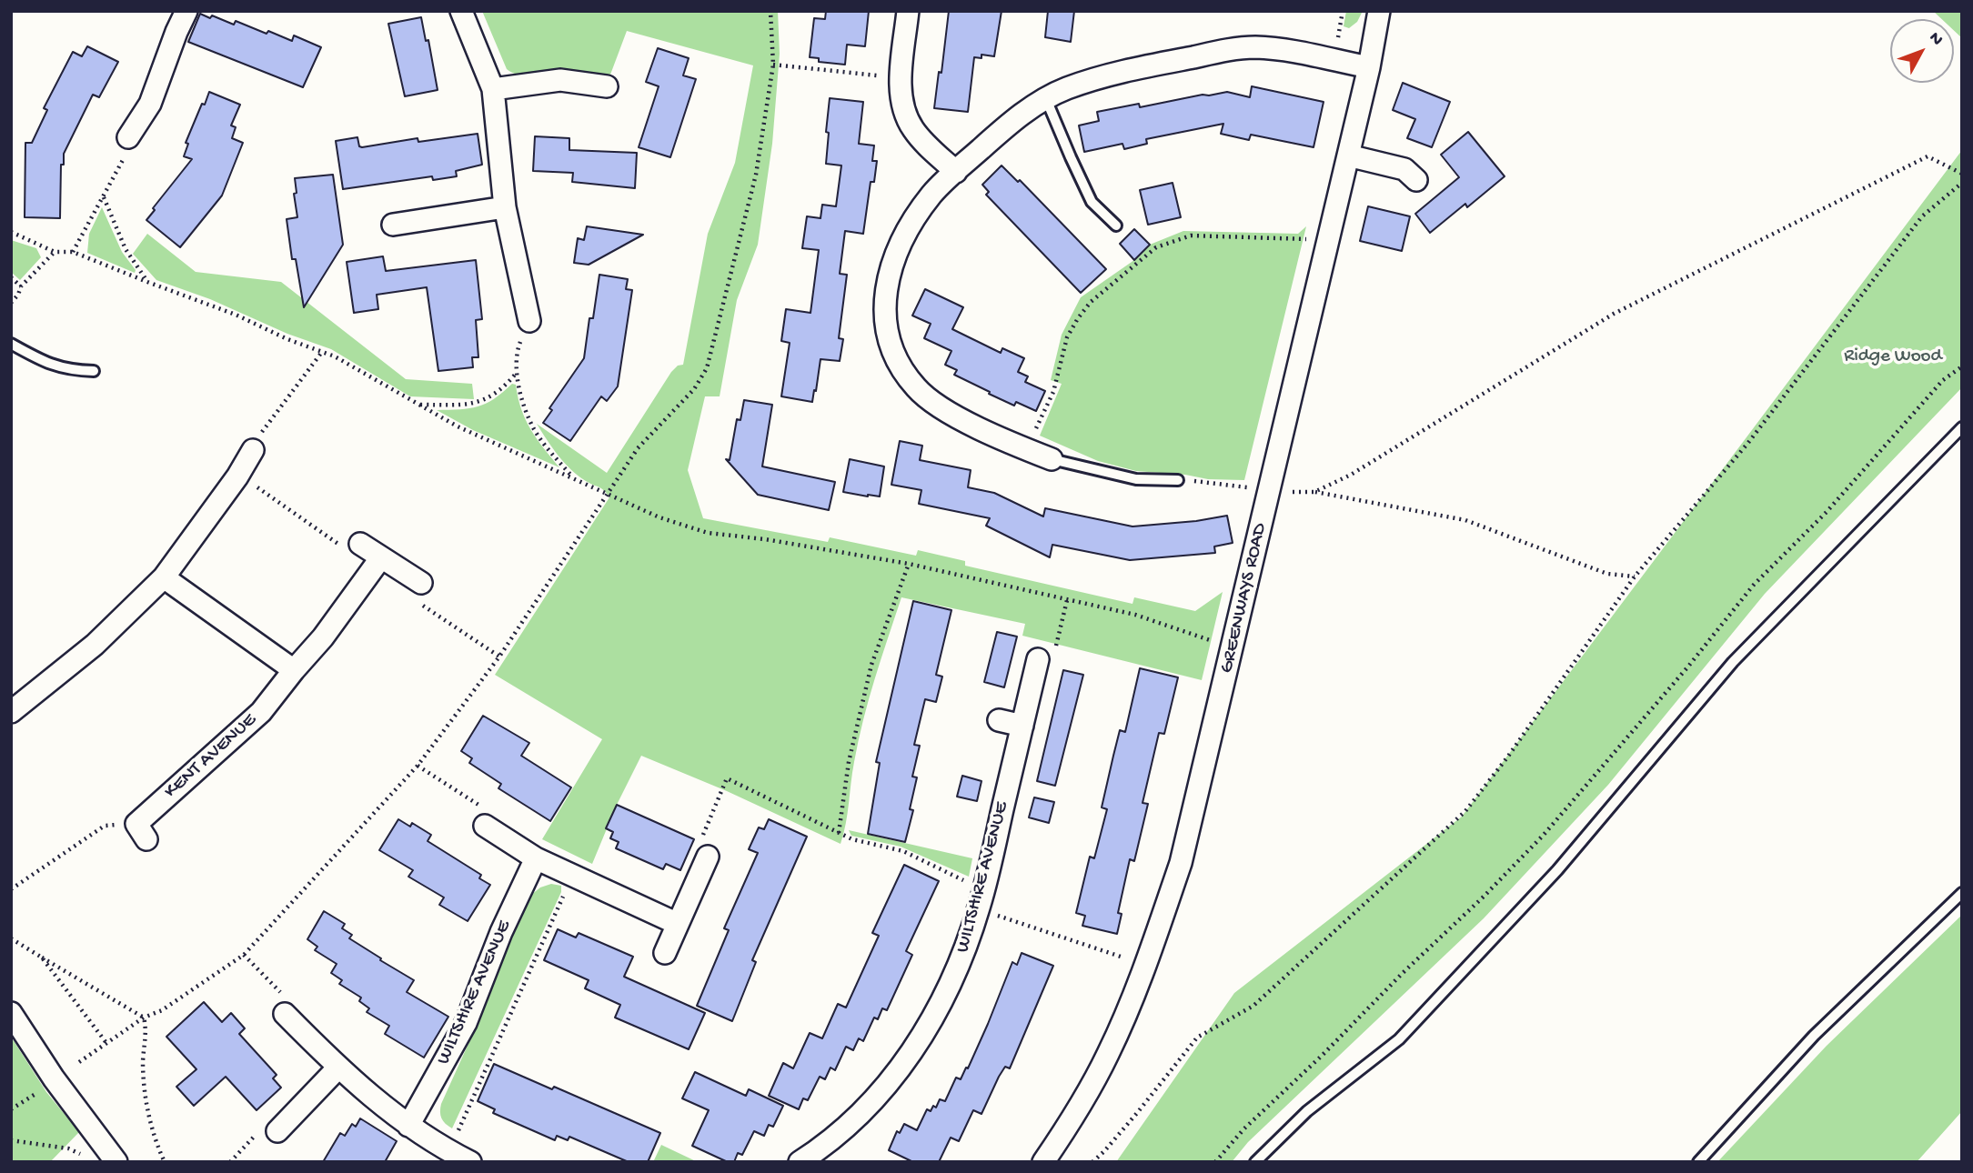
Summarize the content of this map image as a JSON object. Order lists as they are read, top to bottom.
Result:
{
  "streets": {
    "street": ["GREENWAYS ROAD", "KENT AVENUE", "WILTSHIRE AVENUE"]
  },
  "parks": ["Ridge Wood"],
  "north": "top right"
}
